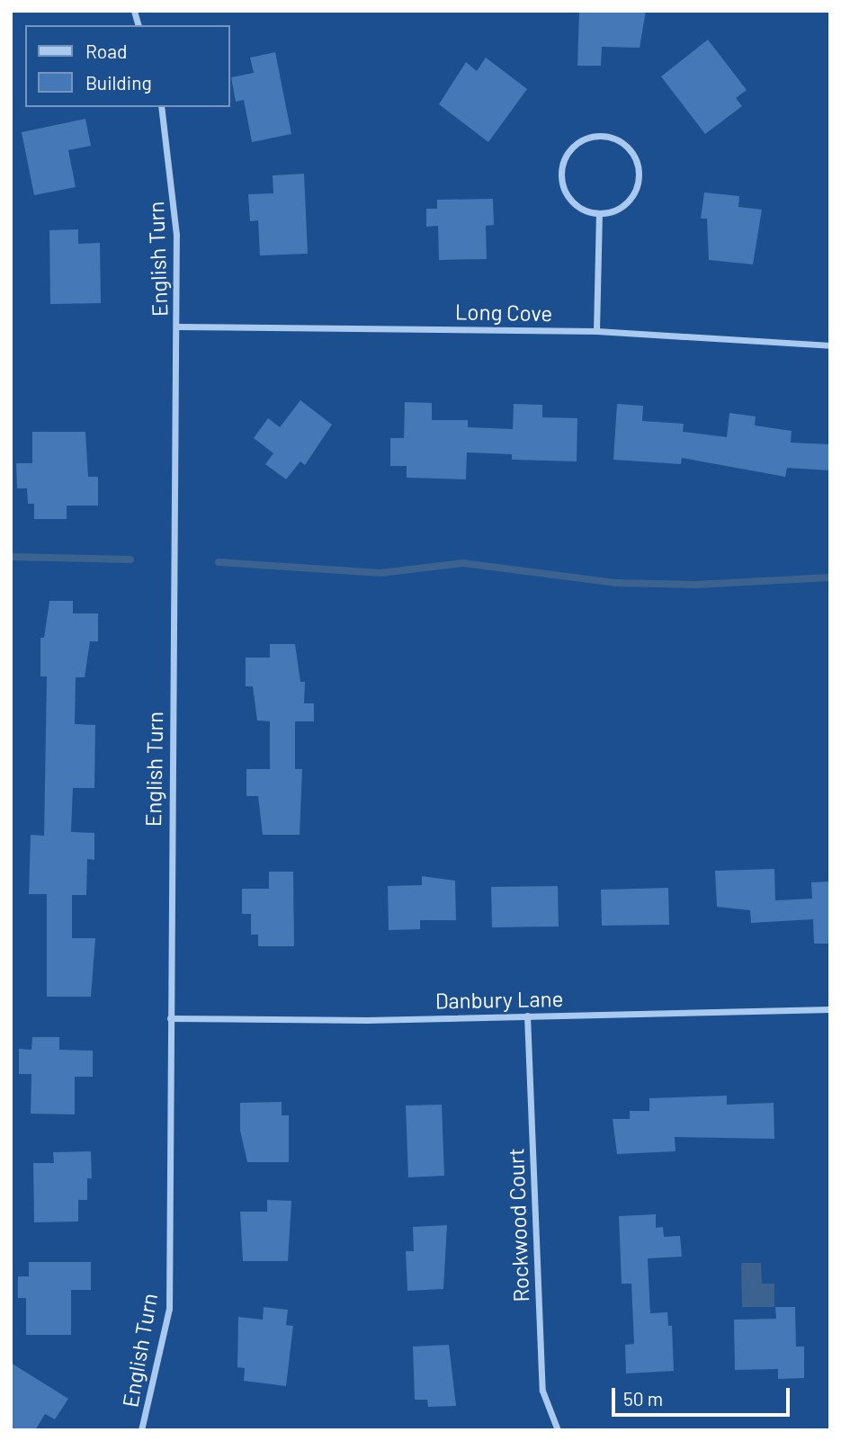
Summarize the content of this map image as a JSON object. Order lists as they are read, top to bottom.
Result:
{
  "streets": {
    "street": [
      "English Turn",
      "Long Cove",
      "Danbury Lane",
      "Rockwood Court"
    ]
  },
  "crossings": [
    ["English Turn", "Long Cove"],
    ["English Turn", "Danbury Lane"],
    ["Danbury Lane", "Rockwood Court"]
  ],
  "legend": ["Road", "Building"],
  "scale_bar": "50 m"
}
